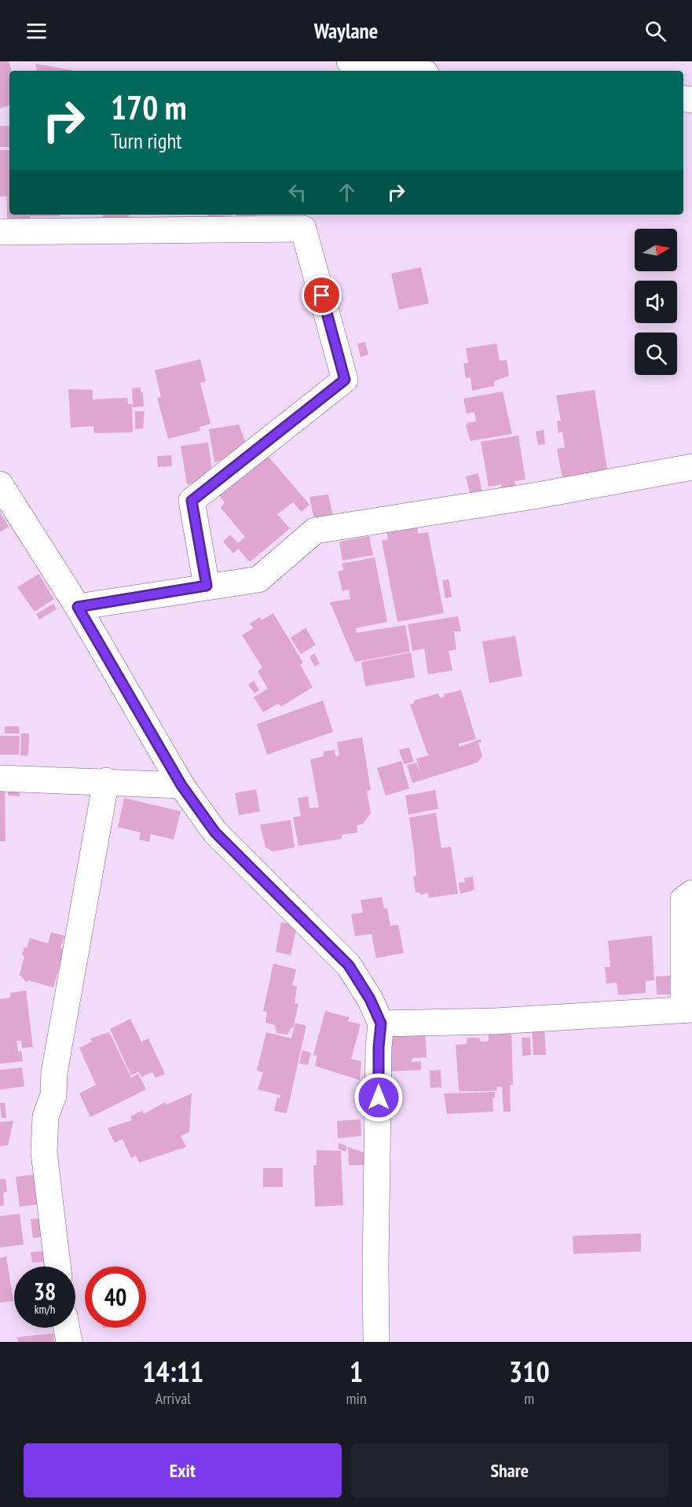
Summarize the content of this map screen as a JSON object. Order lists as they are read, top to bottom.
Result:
{
  "north": "right",
  "page": {
    "header": "Waylane",
    "turn": ["170 m", "Turn right"],
    "speed": "38 km/h",
    "limit": "40",
    "eta": [
      "14:11",
      "Arrival",
      "1",
      "min",
      "310",
      "m"
    ],
    "buttons": ["Exit", "Share"]
  }
}
